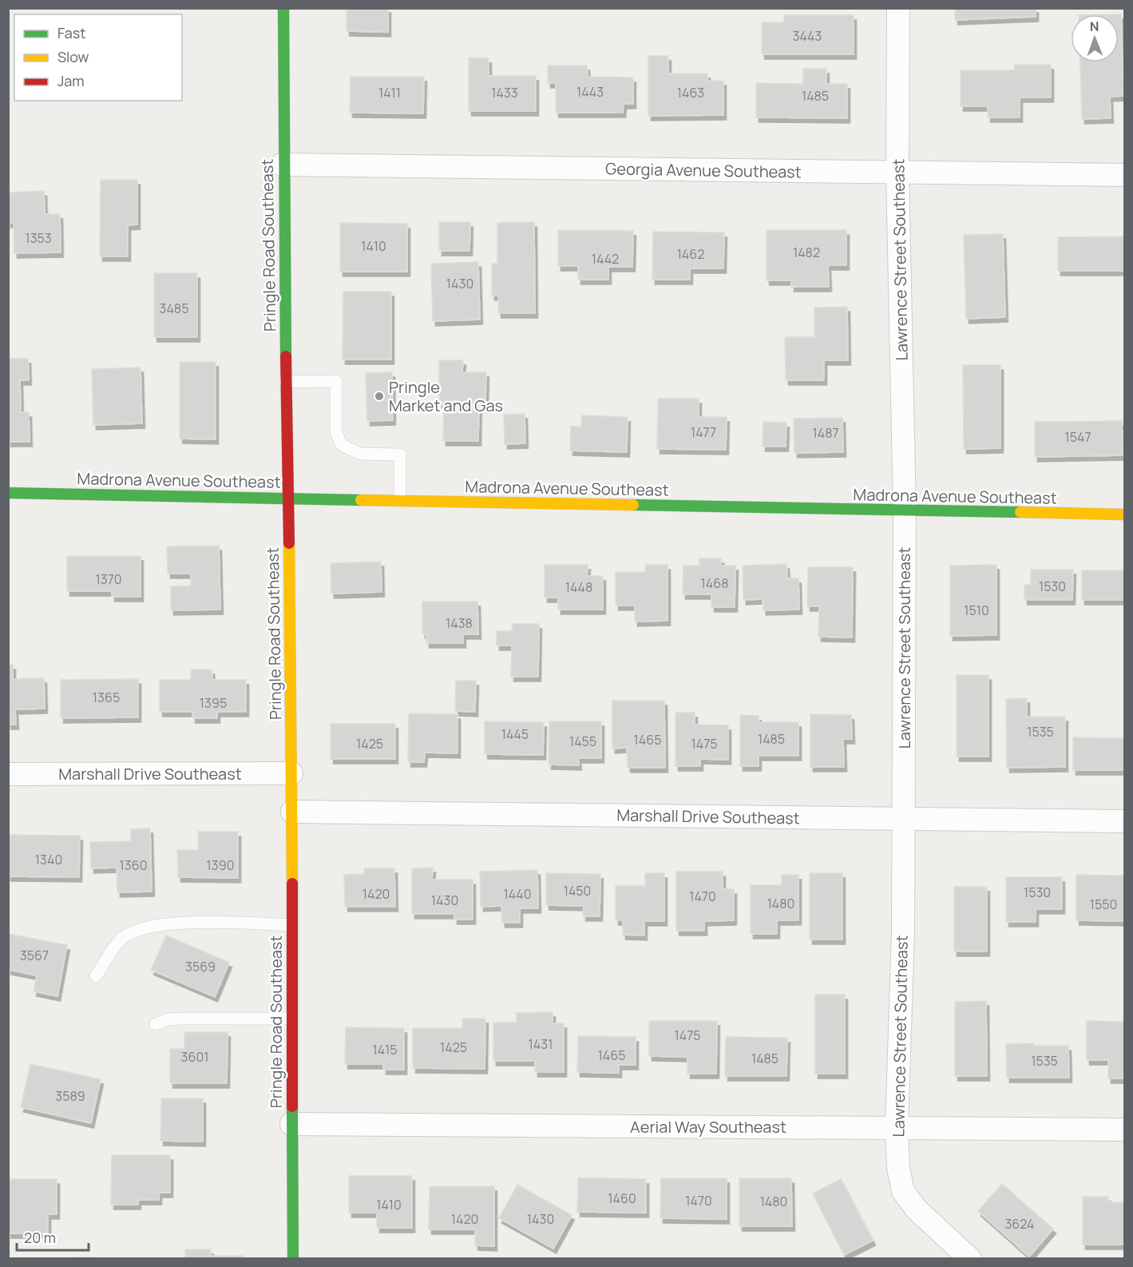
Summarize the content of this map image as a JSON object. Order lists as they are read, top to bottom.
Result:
{
  "streets": {
    "main road": ["Pringle Road Southeast", "Madrona Avenue Southeast"],
    "street": [
      "Georgia Avenue Southeast",
      "Lawrence Street Southeast",
      "Marshall Drive Southeast",
      "Aerial Way Southeast"
    ]
  },
  "crossings": [
    ["Georgia Avenue Southeast", "Pringle Road Southeast"],
    ["Georgia Avenue Southeast", "Lawrence Street Southeast"],
    ["Pringle Road Southeast", "Madrona Avenue Southeast"],
    ["Pringle Road Southeast", "Marshall Drive Southeast"],
    ["Pringle Road Southeast", "Aerial Way Southeast"],
    ["Lawrence Street Southeast", "Madrona Avenue Southeast"],
    ["Lawrence Street Southeast", "Marshall Drive Southeast"],
    ["Lawrence Street Southeast", "Aerial Way Southeast"]
  ],
  "places": ["Pringle Market and Gas"],
  "house_numbers": [
    "3443",
    "1443",
    "1411",
    "1433",
    "1463",
    "1485",
    "1353",
    "1410",
    "1482",
    "1462",
    "1442",
    "1430",
    "3485",
    "1477",
    "1487",
    "1547",
    "1370",
    "1468",
    "1530",
    "1448",
    "1510",
    "1438",
    "1365",
    "1395",
    "1535",
    "1445",
    "1485",
    "1465",
    "1455",
    "1425",
    "1475",
    "1340",
    "1360",
    "1390",
    "1450",
    "1530",
    "1420",
    "1440",
    "1470",
    "1430",
    "1480",
    "1550",
    "3567",
    "3569",
    "1475",
    "1431",
    "1425",
    "1415",
    "1465",
    "3601",
    "1485",
    "1535",
    "3589",
    "1460",
    "1470",
    "1480",
    "1410",
    "1420",
    "1430",
    "3624"
  ],
  "legend": ["Fast", "Slow", "Jam"],
  "scale_bar": "20 m",
  "north": "top"
}
